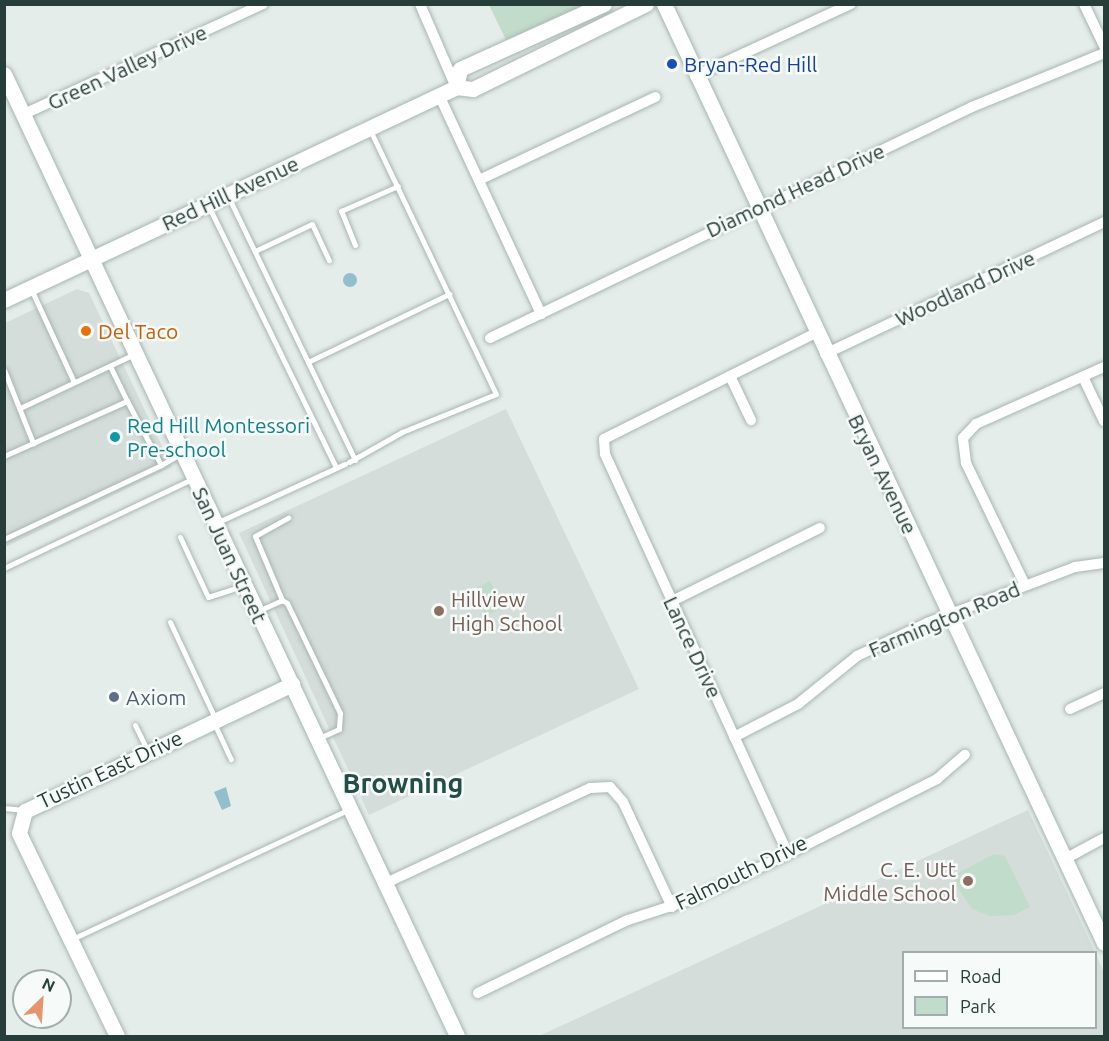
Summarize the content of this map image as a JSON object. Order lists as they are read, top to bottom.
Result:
{
  "streets": {
    "main road": [
      "Red Hill Avenue",
      "Bryan Avenue",
      "San Juan Street",
      "Tustin East Drive"
    ],
    "street": [
      "Green Valley Drive",
      "Diamond Head Drive",
      "Woodland Drive",
      "Farmington Road",
      "Lance Drive",
      "Falmouth Drive"
    ]
  },
  "crossings": [
    ["Green Valley Drive", "San Juan Street"],
    ["Diamond Head Drive", "Bryan Avenue"],
    ["Red Hill Avenue", "San Juan Street"],
    ["Woodland Drive", "Bryan Avenue"],
    ["Bryan Avenue", "Farmington Road"],
    ["San Juan Street", "Tustin East Drive"],
    ["Farmington Road", "Lance Drive"],
    ["Lance Drive", "Falmouth Drive"]
  ],
  "districts": ["Browning"],
  "places": [
    "Bryan-Red Hill",
    "Del Taco",
    "Red Hill Montessori Pre-school",
    "Hillview High School",
    "Axiom",
    "C. E. Utt Middle School"
  ],
  "legend": ["Road", "Park"],
  "north": "top right"
}
